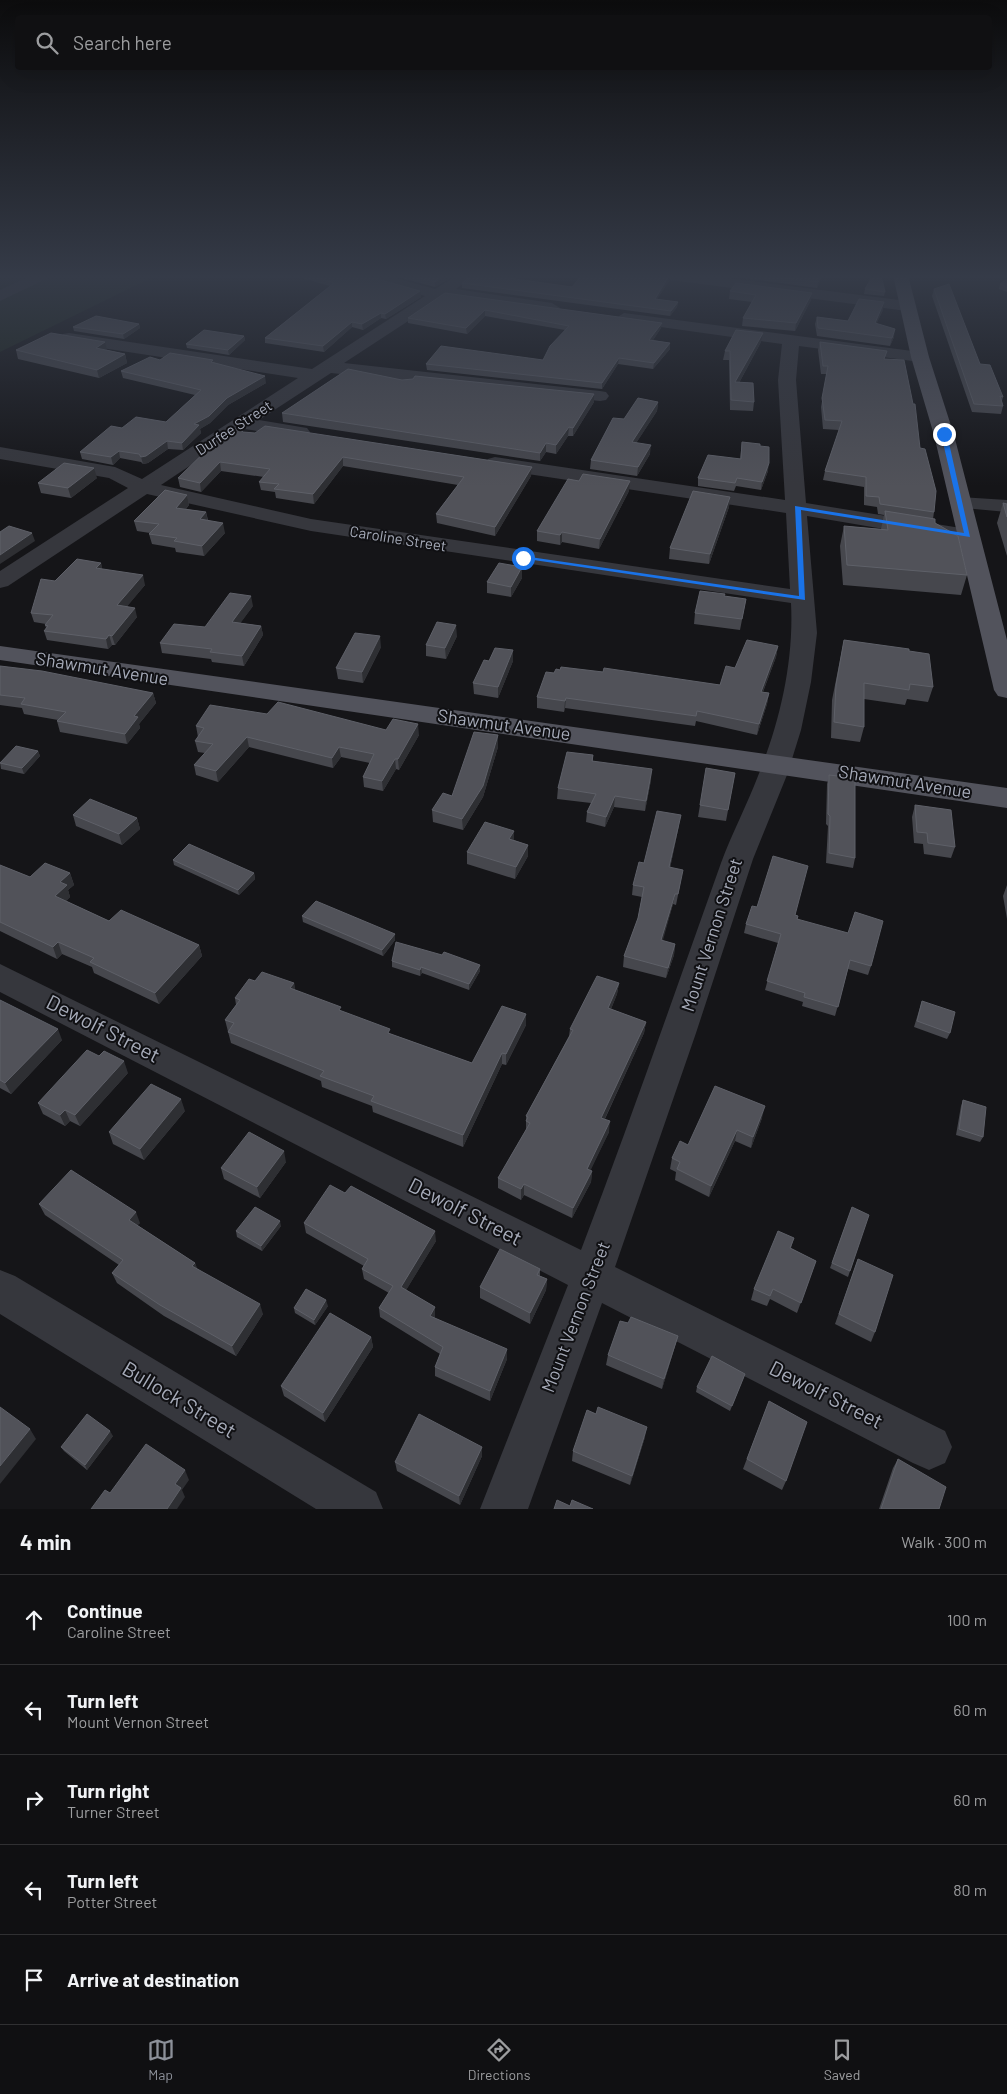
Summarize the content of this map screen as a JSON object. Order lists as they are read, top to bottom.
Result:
{
  "streets": {
    "main road": ["Shawmut Avenue"],
    "street": [
      "Durfee Street",
      "Caroline Street",
      "Mount Vernon Street",
      "Dewolf Street",
      "Bullock Street"
    ]
  },
  "crossings": [
    ["Durfee Street", "Caroline Street"],
    ["Caroline Street", "Mount Vernon Street"],
    ["Shawmut Avenue", "Mount Vernon Street"],
    ["Mount Vernon Street", "Dewolf Street"]
  ],
  "page": {
    "search": "Search here",
    "heading": ["4 min", "Walk · 300 m"],
    "list": [
      ["Continue", "Caroline Street", "100 m"],
      ["Turn left", "Mount Vernon Street", "60 m"],
      ["Turn right", "Turner Street", "60 m"],
      ["Turn left", "Potter Street", "80 m"],
      "Arrive at destination"
    ],
    "nav": ["Map", "Directions", "Saved"]
  }
}
